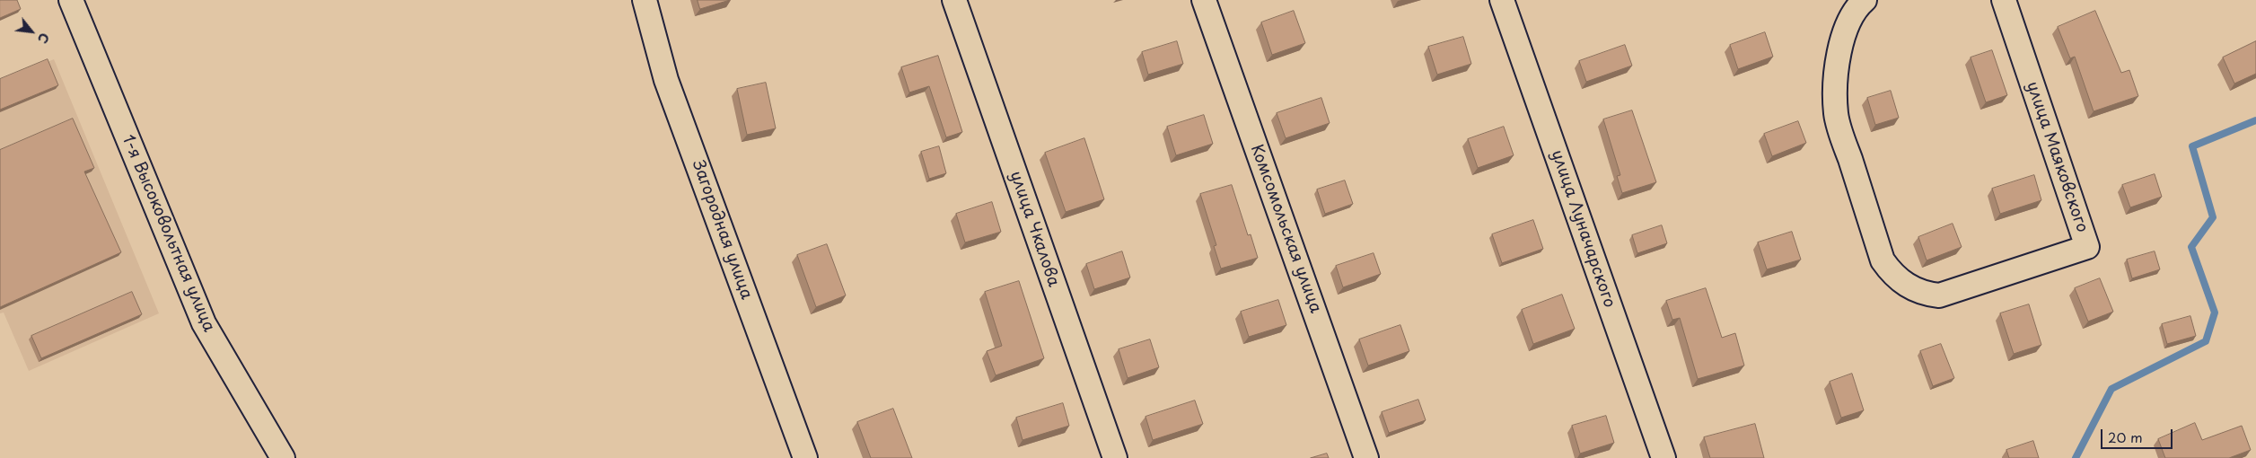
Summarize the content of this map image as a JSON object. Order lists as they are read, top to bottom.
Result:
{
  "streets": {
    "street": [
      "улица Маяковского",
      "улица Чкалова",
      "Комсомольская улица",
      "улица Луначарского",
      "Загородная улица",
      "1-я Высоковольтная улица"
    ]
  },
  "scale_bar": "20 m",
  "north": "bottom right"
}
